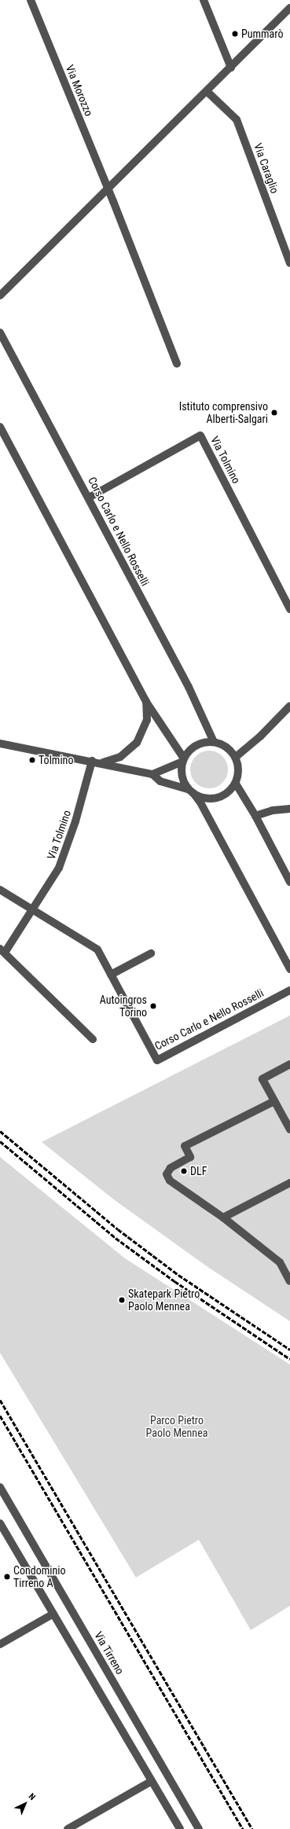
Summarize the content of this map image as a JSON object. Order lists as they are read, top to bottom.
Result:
{
  "streets": {
    "street": [
      "Via Morozzo",
      "Via Caraglio",
      "Via Tolmino",
      "Corso Carlo e Nello Rosselli",
      "Via Tirreno"
    ]
  },
  "crossings": [
    ["Via Tolmino", "Corso Carlo e Nello Rosselli"]
  ],
  "parks": ["Parco Pietro Paolo Mennea"],
  "places": [
    "Pummarò",
    "Istituto comprensivo Alberti-Salgari",
    "Tolmino",
    "Autoingros Torino",
    "DLF",
    "Skatepark Pietro Paolo Mennea",
    "Condominio Tirreno A"
  ],
  "north": "top right"
}
